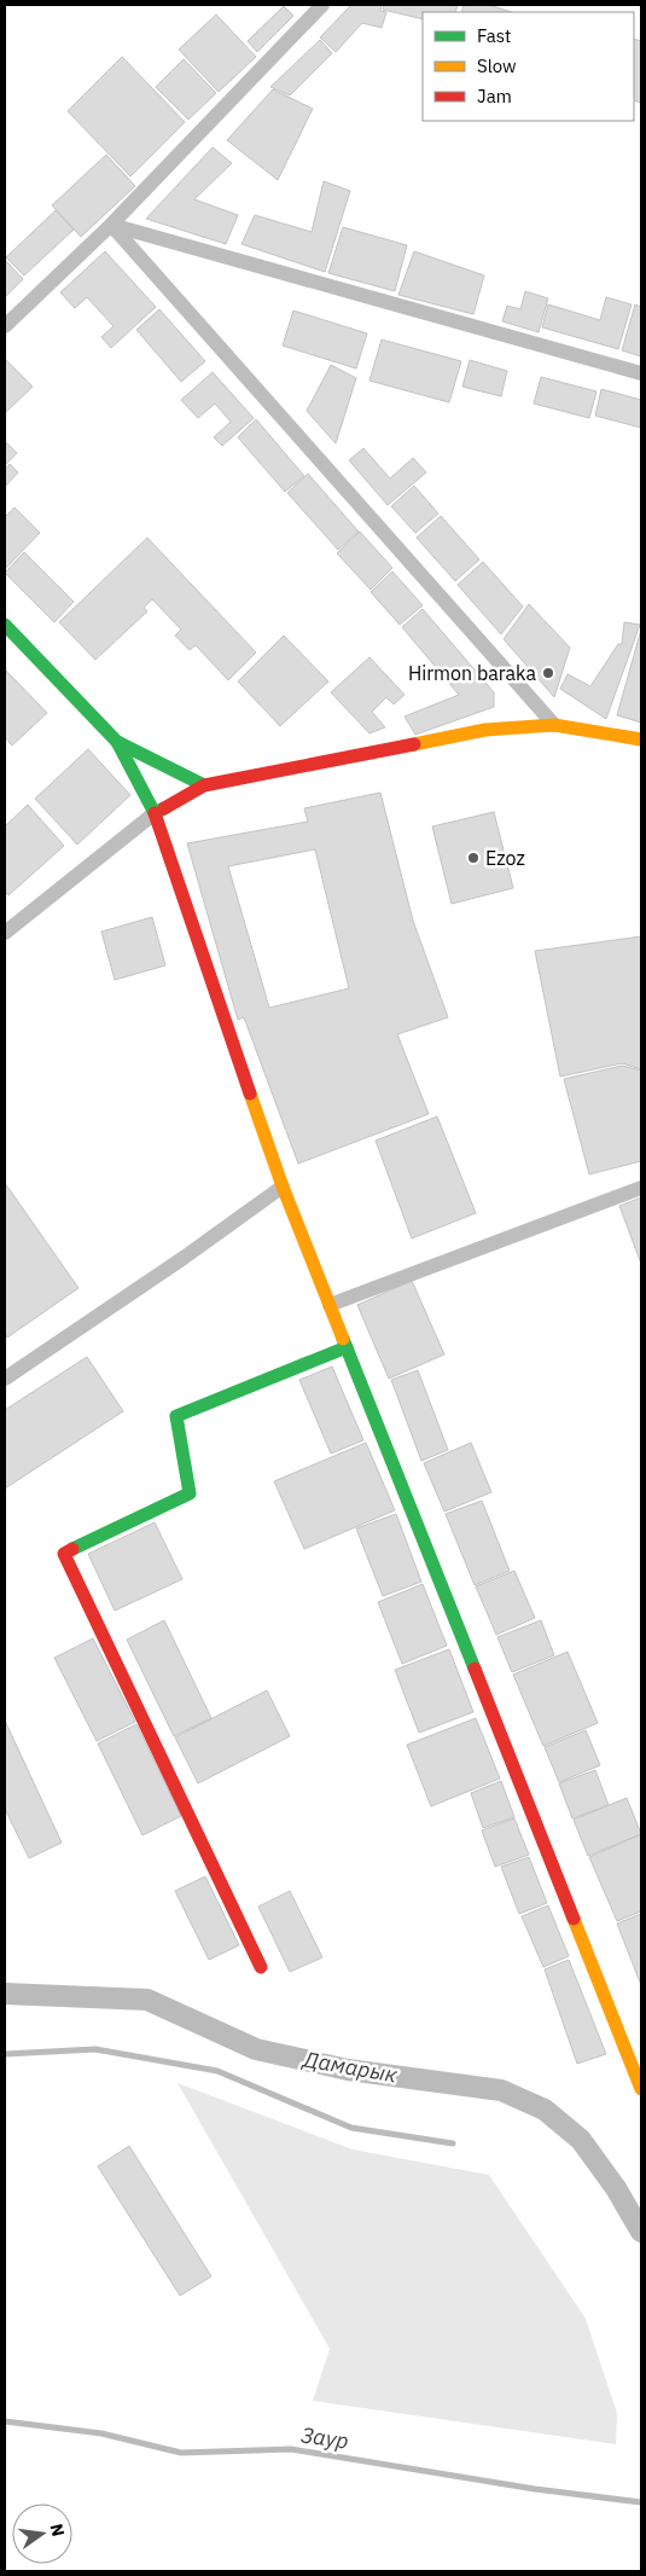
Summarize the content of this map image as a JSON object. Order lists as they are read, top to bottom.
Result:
{
  "water": ["Дамарык", "Заур"],
  "places": ["Hirmon baraka", "Ezoz"],
  "legend": ["Fast", "Slow", "Jam"],
  "north": "right"
}
